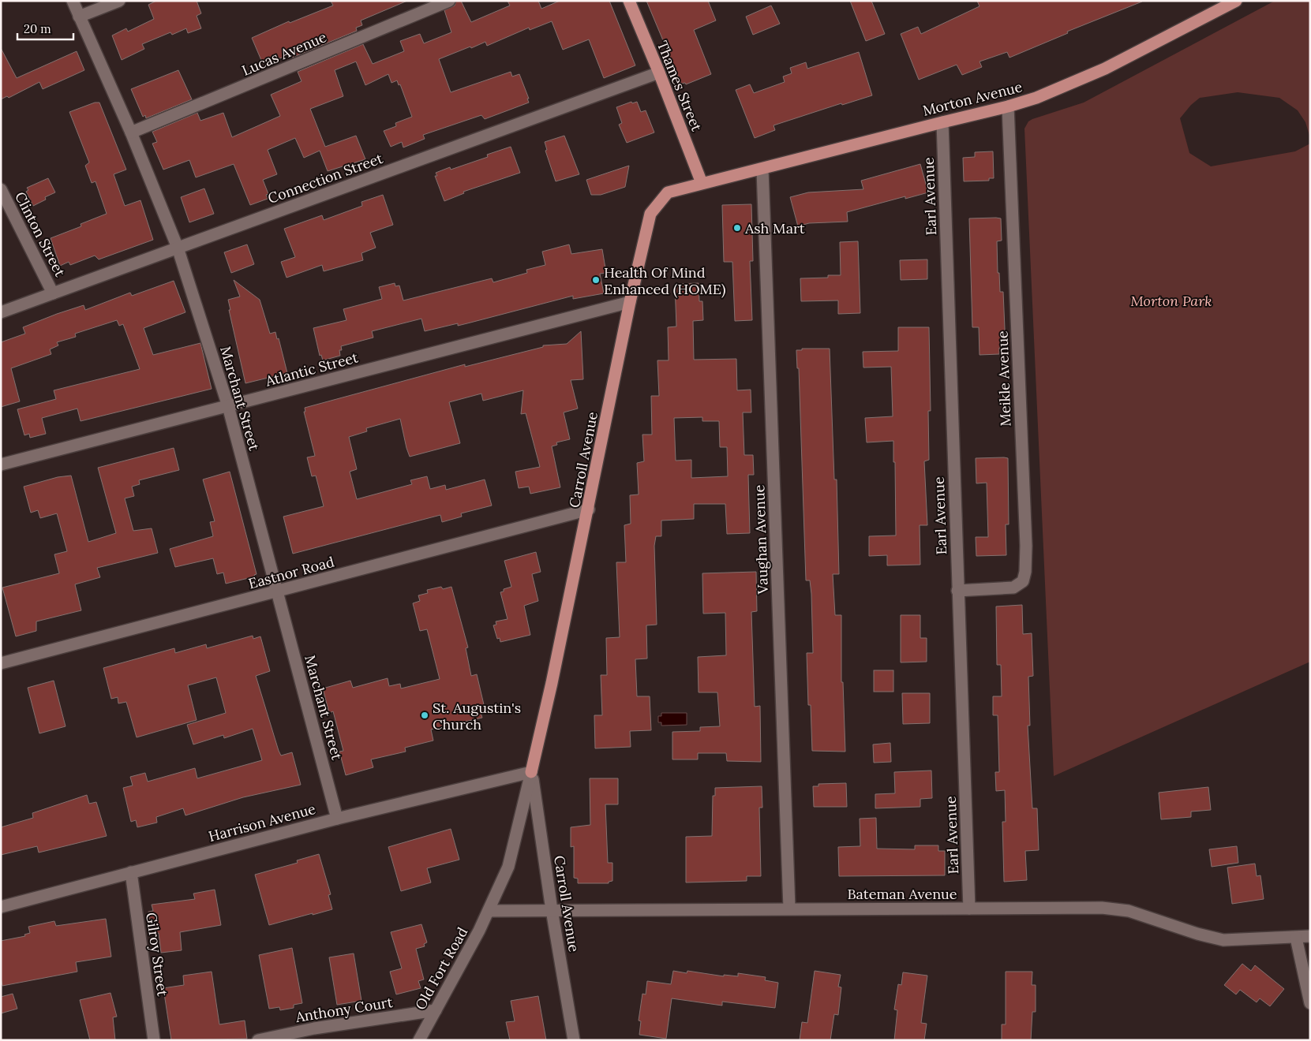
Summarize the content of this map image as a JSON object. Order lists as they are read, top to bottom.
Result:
{
  "streets": {
    "main road": ["Thames Street", "Morton Avenue", "Carroll Avenue"],
    "street": [
      "Lucas Avenue",
      "Connection Street",
      "Earl Avenue",
      "Clinton Street",
      "Atlantic Street",
      "Meikle Avenue",
      "Marchant Street",
      "Vaughan Avenue",
      "Eastnor Road",
      "Harrison Avenue",
      "Bateman Avenue",
      "Gilroy Street",
      "Old Fort Road",
      "Anthony Court"
    ]
  },
  "crossings": [
    ["Lucas Avenue", "Marchant Street"],
    ["Thames Street", "Morton Avenue"],
    ["Thames Street", "Connection Street"],
    ["Thames Street", "Carroll Avenue"],
    ["Morton Avenue", "Earl Avenue"],
    ["Morton Avenue", "Meikle Avenue"],
    ["Morton Avenue", "Carroll Avenue"],
    ["Morton Avenue", "Vaughan Avenue"],
    ["Connection Street", "Clinton Street"],
    ["Connection Street", "Marchant Street"],
    ["Earl Avenue", "Meikle Avenue"],
    ["Earl Avenue", "Bateman Avenue"],
    ["Atlantic Street", "Marchant Street"],
    ["Atlantic Street", "Carroll Avenue"],
    ["Marchant Street", "Eastnor Road"],
    ["Marchant Street", "Harrison Avenue"],
    ["Carroll Avenue", "Eastnor Road"],
    ["Carroll Avenue", "Harrison Avenue"],
    ["Carroll Avenue", "Bateman Avenue"],
    ["Carroll Avenue", "Old Fort Road"],
    ["Vaughan Avenue", "Bateman Avenue"],
    ["Harrison Avenue", "Gilroy Street"],
    ["Bateman Avenue", "Old Fort Road"],
    ["Old Fort Road", "Anthony Court"]
  ],
  "parks": ["Morton Park"],
  "places": ["Ash Mart", "Health Of Mind Enhanced (HOME)", "St. Augustin's Church"],
  "scale_bar": "20 m"
}
